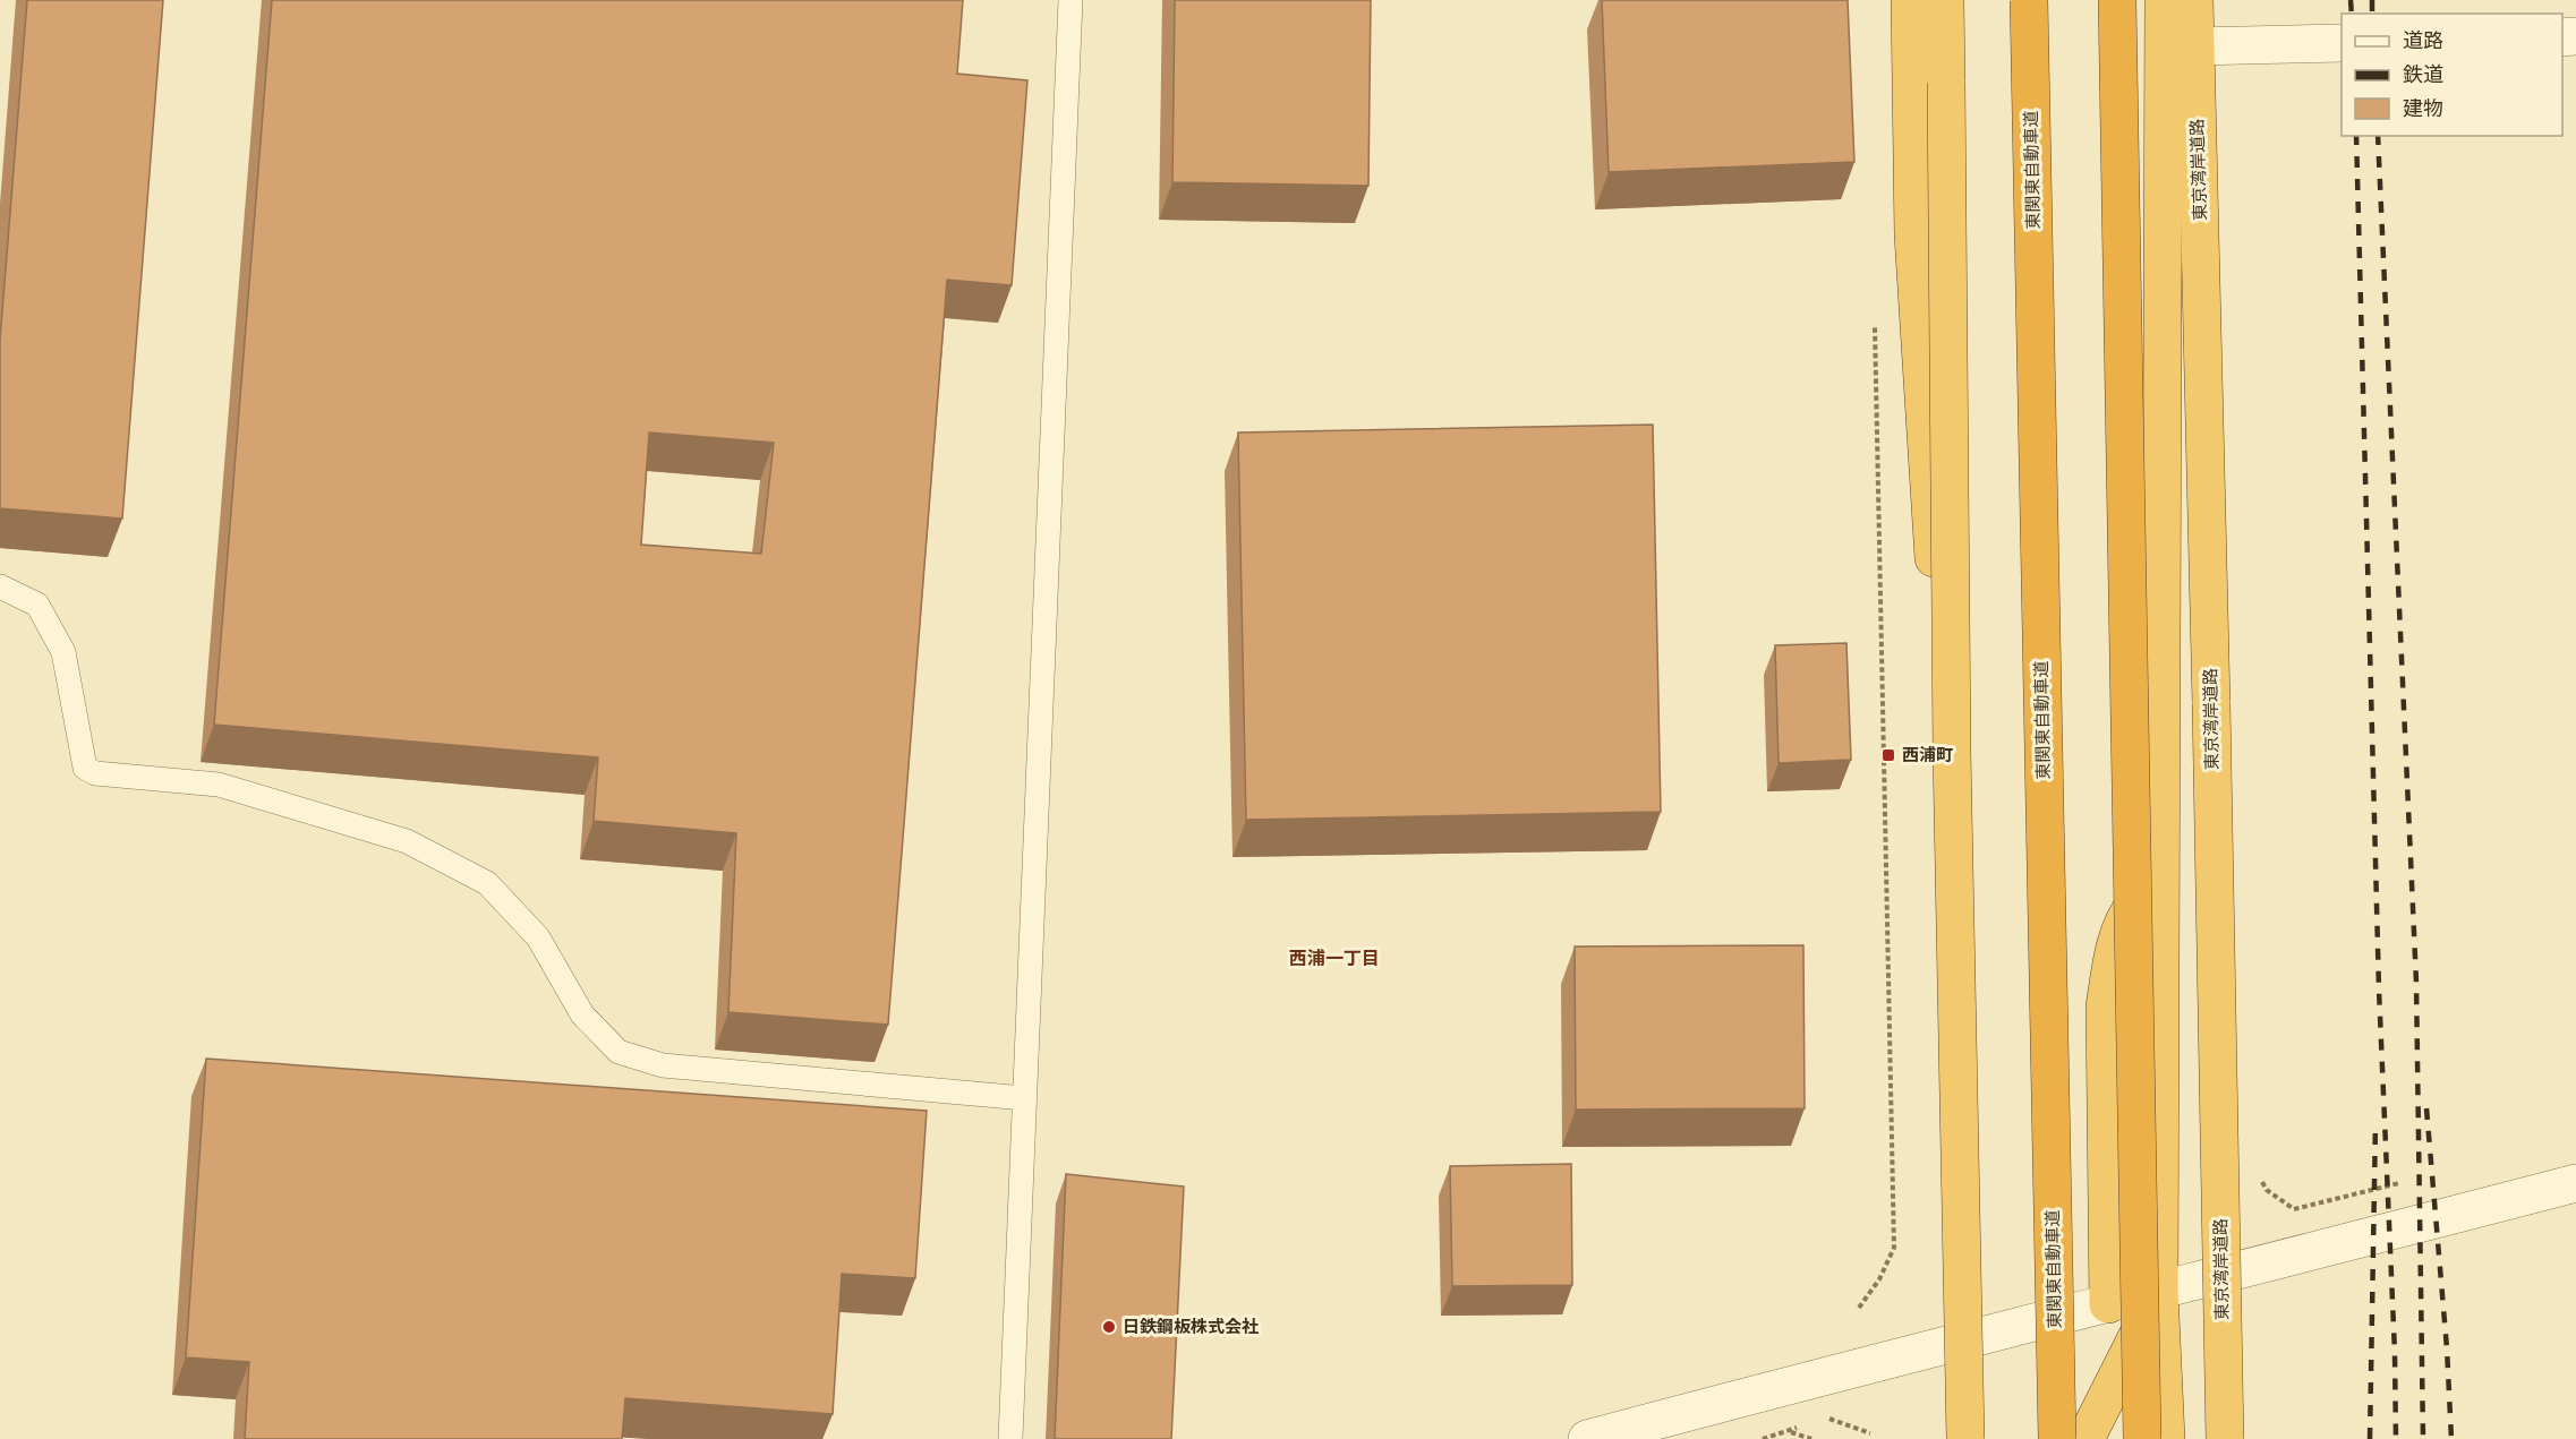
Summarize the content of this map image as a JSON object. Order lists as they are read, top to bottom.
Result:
{
  "streets": {
    "highway": ["東関東自動車道", "東京湾岸道路"]
  },
  "districts": ["西浦一丁目"],
  "places": {
    "transit": ["西浦町"],
    "other": ["日鉄鋼板株式会社"]
  },
  "legend": ["道路", "鉄道", "建物"]
}
